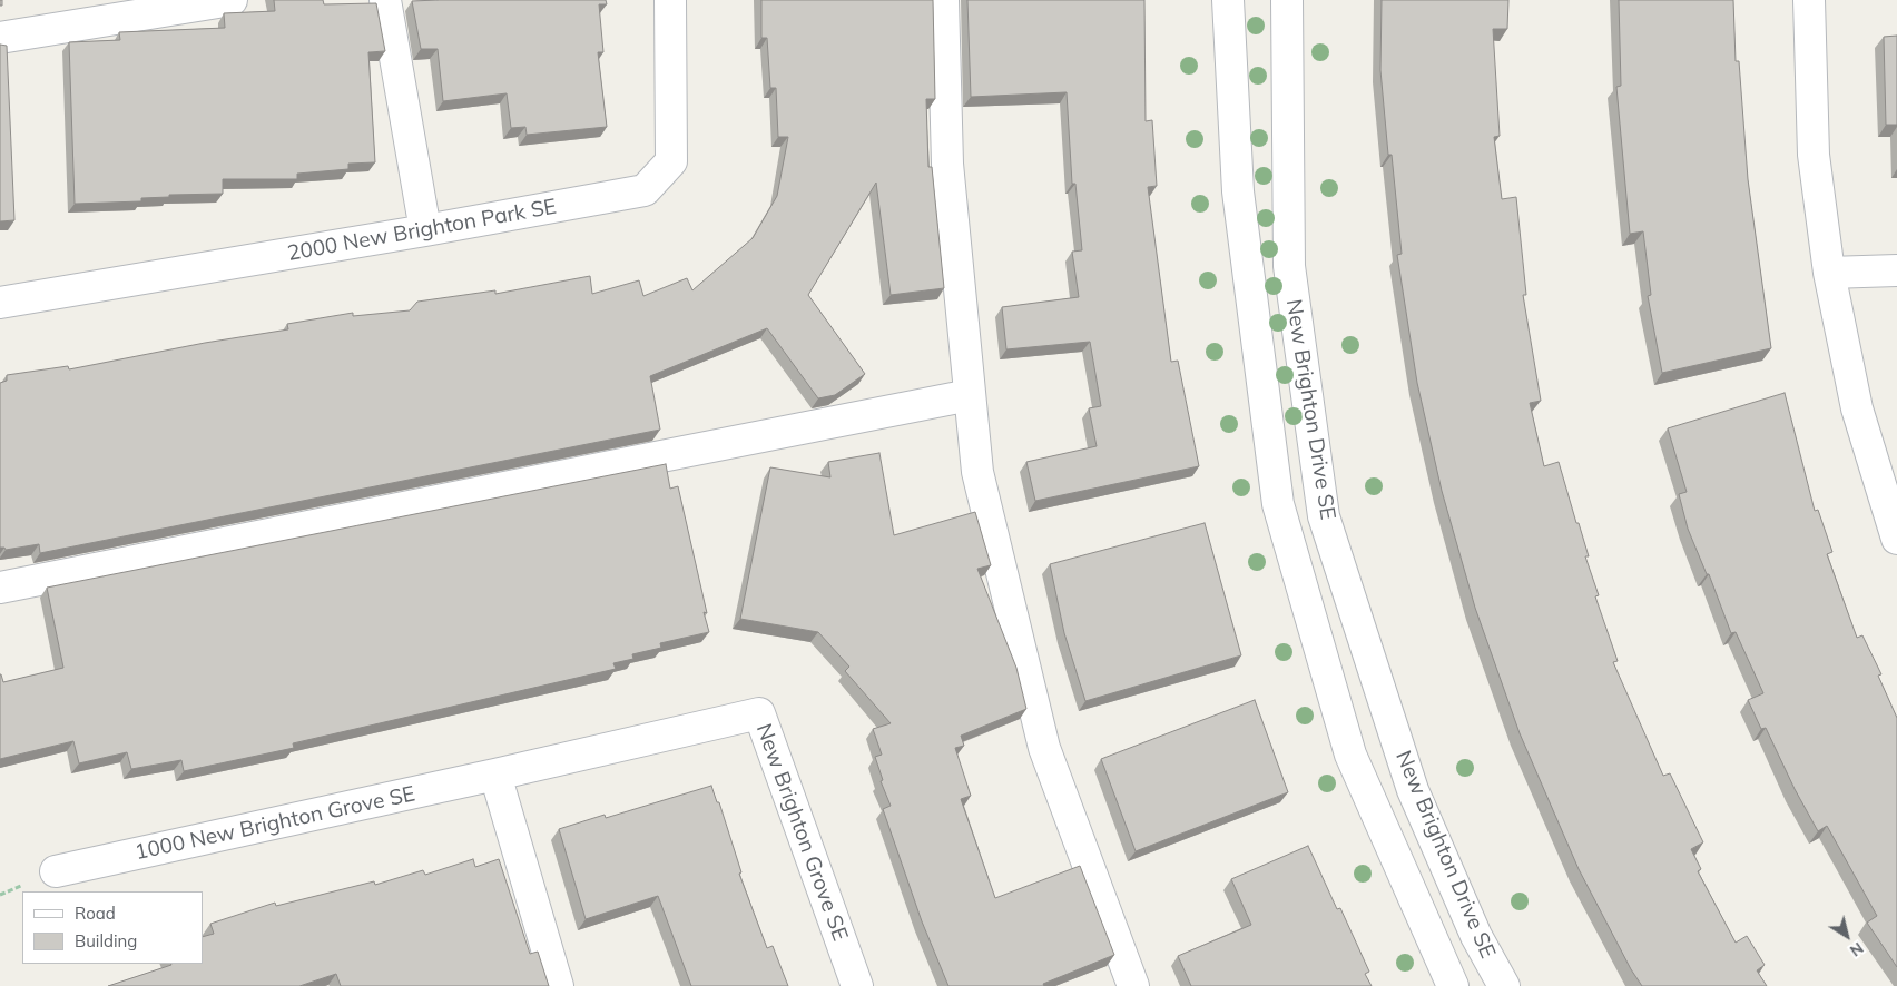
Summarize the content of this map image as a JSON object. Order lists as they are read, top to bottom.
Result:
{
  "streets": {
    "street": [
      "2000 New Brighton Park SE",
      "New Brighton Drive SE",
      "1000 New Brighton Grove SE",
      "New Brighton Grove SE"
    ]
  },
  "crossings": [
    ["1000 New Brighton Grove SE", "New Brighton Grove SE"]
  ],
  "legend": ["Road", "Building"],
  "north": "bottom right"
}
